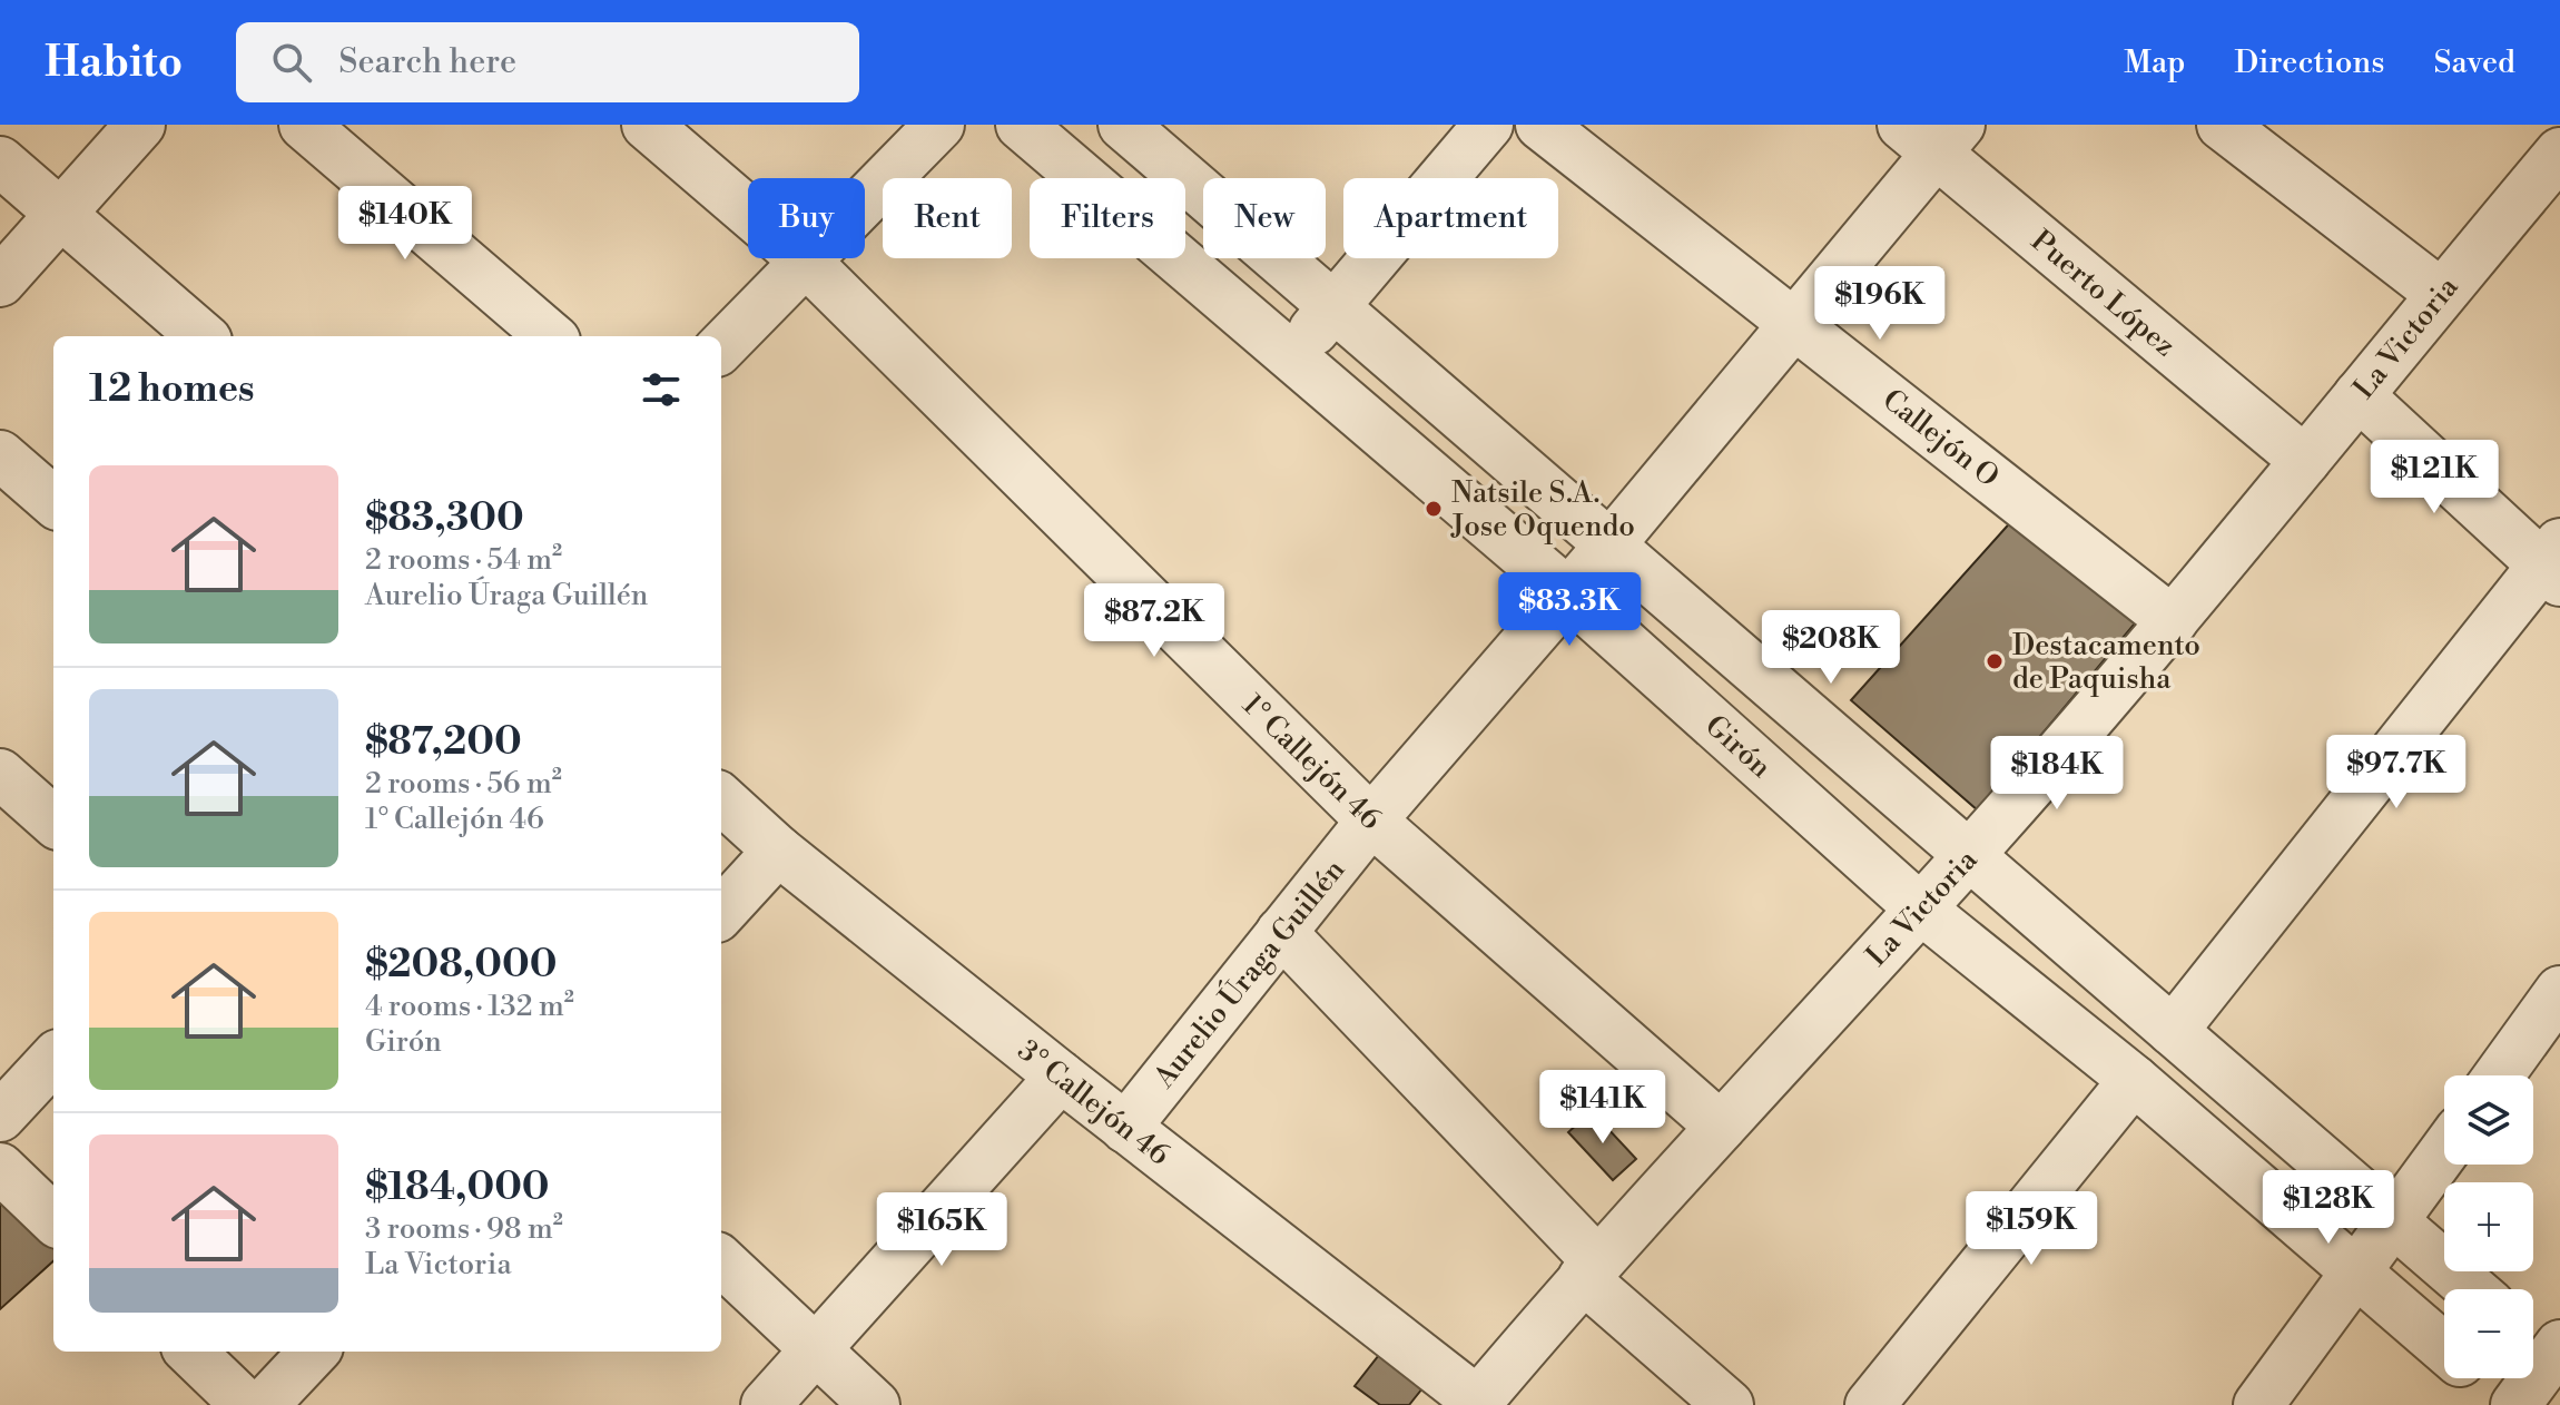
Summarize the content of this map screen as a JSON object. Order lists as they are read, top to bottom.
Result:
{
  "streets": {
    "street": [
      "Puerto López",
      "La Victoria",
      "Callejón O",
      "Girón",
      "1° Callejón 46",
      "Aurelio Úraga Guillén",
      "3° Callejón 46"
    ]
  },
  "crossings": [
    ["Puerto López", "La Victoria"],
    ["Puerto López", "Aurelio Úraga Guillén"],
    ["La Victoria", "Callejón O"],
    ["La Victoria", "Girón"],
    ["La Victoria", "1° Callejón 46"],
    ["La Victoria", "3° Callejón 46"],
    ["Callejón O", "Aurelio Úraga Guillén"],
    ["Girón", "Aurelio Úraga Guillén"],
    ["1° Callejón 46", "Aurelio Úraga Guillén"],
    ["Aurelio Úraga Guillén", "3° Callejón 46"]
  ],
  "places": ["Natsile S.A. Jose Oquendo", "Destacamento de Paquisha"],
  "page": {
    "header": "Habito",
    "search": "Search here",
    "nav": ["Map", "Directions", "Saved"],
    "chip": [
      "Buy",
      "Rent",
      "Filters",
      "New",
      "Apartment"
    ],
    "price": [
      "$140K",
      "$196K",
      "$121K",
      "$83.3K",
      "$87.2K",
      "$208K",
      "$97.7K",
      "$184K",
      "$141K",
      "$128K",
      "$159K",
      "$165K"
    ],
    "heading": "12 homes",
    "list": [
      {
        "name": "$83,300",
        "note": "2 rooms · 54 m² · Aurelio Úraga Guillén"
      },
      {
        "name": "$87,200",
        "note": "2 rooms · 56 m² · 1° Callejón 46"
      },
      {
        "name": "$208,000",
        "note": "4 rooms · 132 m² · Girón"
      },
      {
        "name": "$184,000",
        "note": "3 rooms · 98 m² · La Victoria"
      }
    ],
    "map_buttons": ["+", "−"]
  }
}
